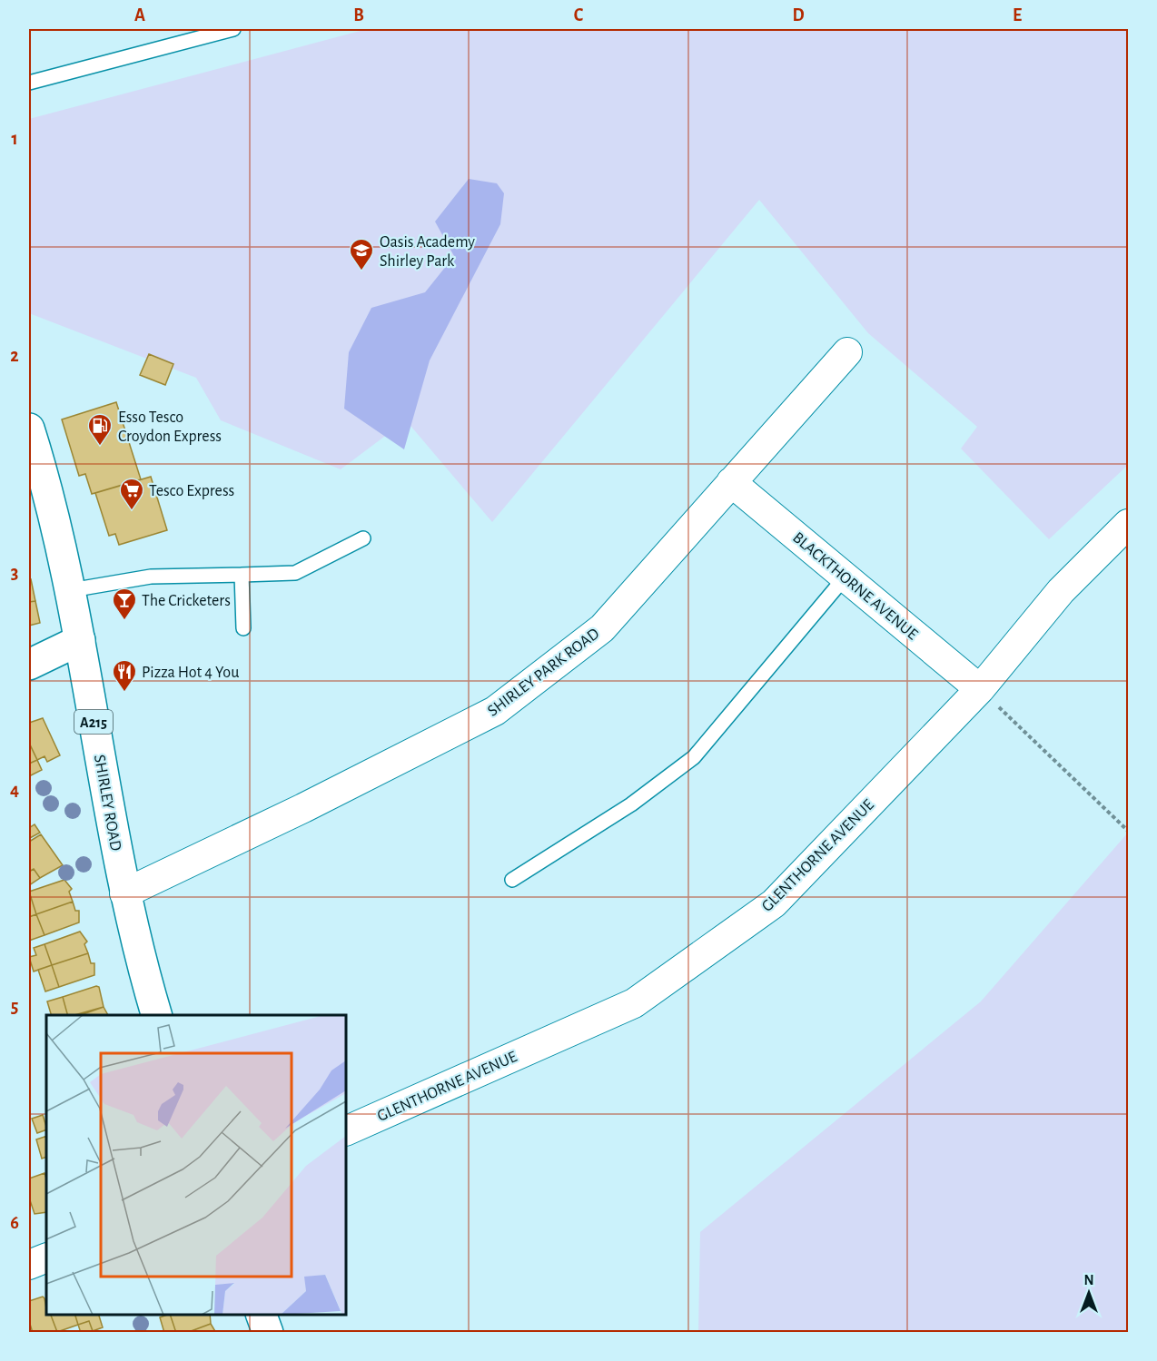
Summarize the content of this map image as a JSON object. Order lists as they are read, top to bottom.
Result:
{
  "streets": {
    "main road": ["A215", "SHIRLEY ROAD"],
    "street": ["BLACKTHORNE AVENUE", "SHIRLEY PARK ROAD", "GLENTHORNE AVENUE"]
  },
  "crossings": [
    ["BLACKTHORNE AVENUE", "SHIRLEY PARK ROAD"],
    ["BLACKTHORNE AVENUE", "GLENTHORNE AVENUE"],
    ["SHIRLEY PARK ROAD", "SHIRLEY ROAD"]
  ],
  "places": {
    "school or university": ["Oasis Academy Shirley Park"],
    "fuel station": ["Esso Tesco Croydon Express"],
    "supermarket": ["Tesco Express"],
    "bar": ["The Cricketers"],
    "restaurant": ["Pizza Hot 4 You"]
  },
  "north": "top",
  "grid": {
    "columns": [
      "A",
      "B",
      "C",
      "D",
      "E"
    ],
    "rows": [
      "1",
      "2",
      "3",
      "4",
      "5",
      "6"
    ]
  }
}
